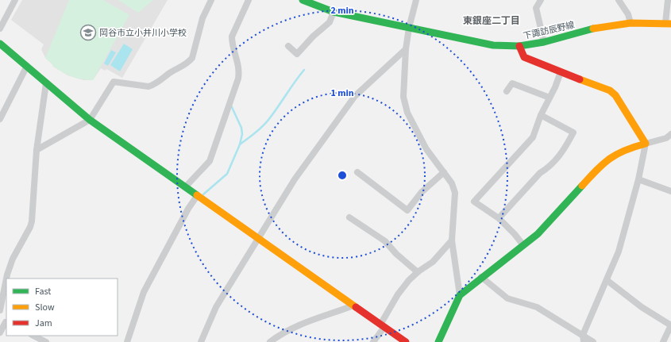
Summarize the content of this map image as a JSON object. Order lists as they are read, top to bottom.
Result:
{
  "streets": {
    "street": ["下諏訪辰野線"]
  },
  "districts": ["東銀座二丁目"],
  "places": {
    "school or university": ["岡谷市立小井川小学校"]
  },
  "legend": ["Fast", "Slow", "Jam"],
  "rings": ["2 min", "1 min"]
}
